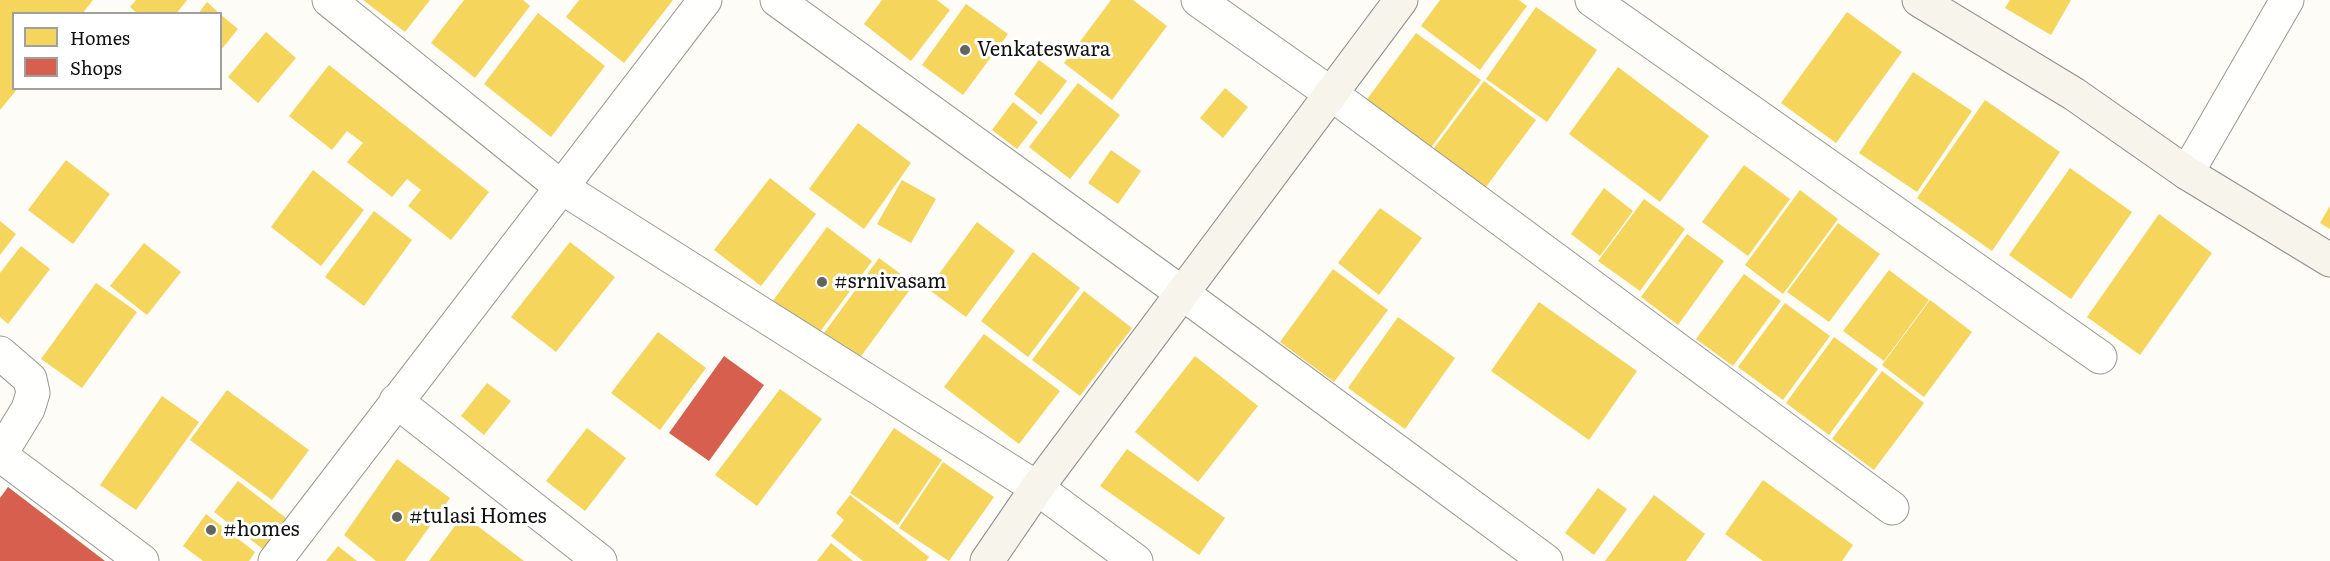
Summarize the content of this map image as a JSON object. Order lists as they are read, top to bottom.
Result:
{
  "places": [
    "Venkateswara",
    "#srnivasam",
    "#tulasi Homes",
    "#homes"
  ],
  "legend": ["Homes", "Shops"]
}
